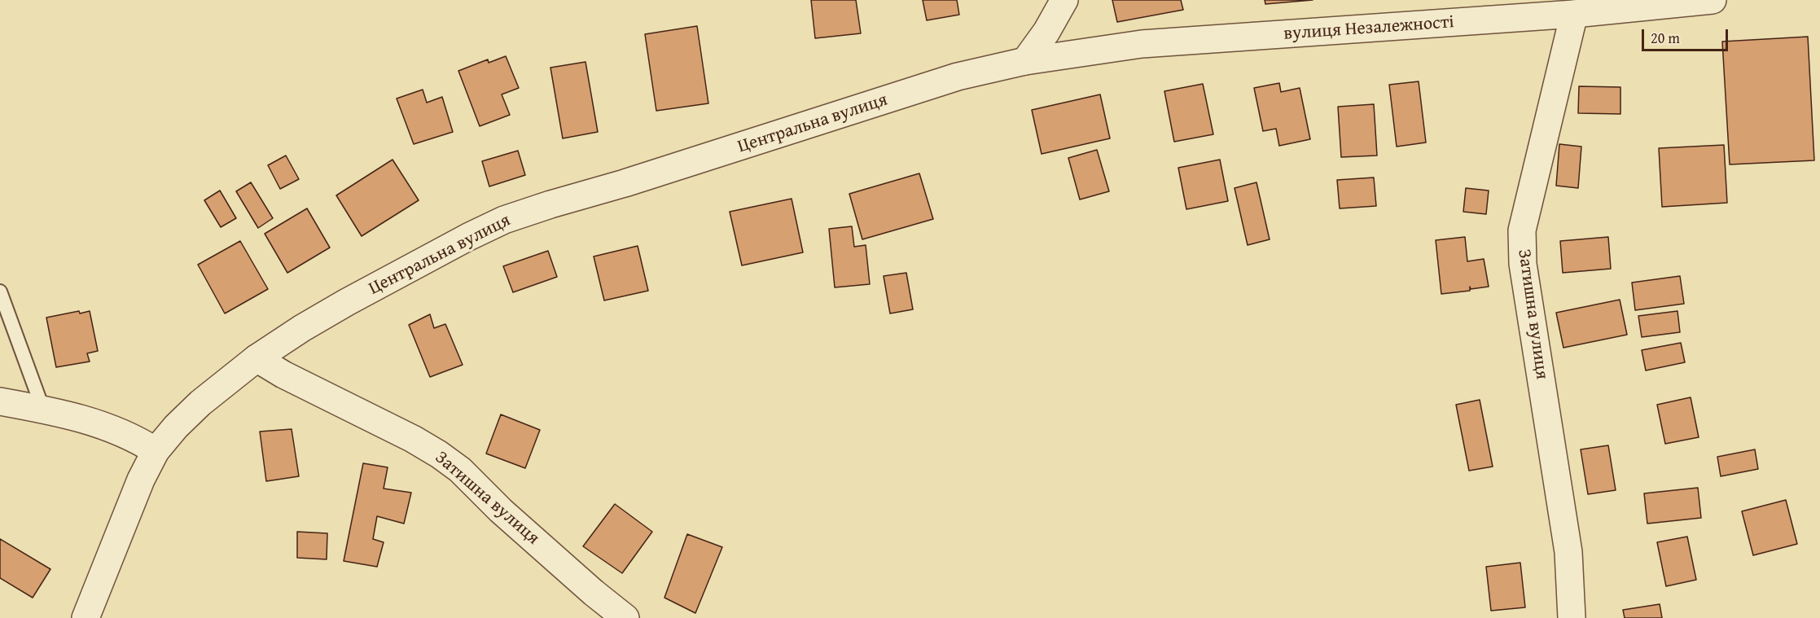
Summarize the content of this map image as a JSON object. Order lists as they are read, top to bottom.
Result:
{
  "streets": {
    "street": ["вулиця Незалежності", "Центральна вулиця", "Затишна вулиця"]
  },
  "crossings": [
    ["вулиця Незалежності", "Центральна вулиця"],
    ["вулиця Незалежності", "Затишна вулиця"],
    ["Центральна вулиця", "Затишна вулиця"]
  ],
  "scale_bar": "20 m"
}
